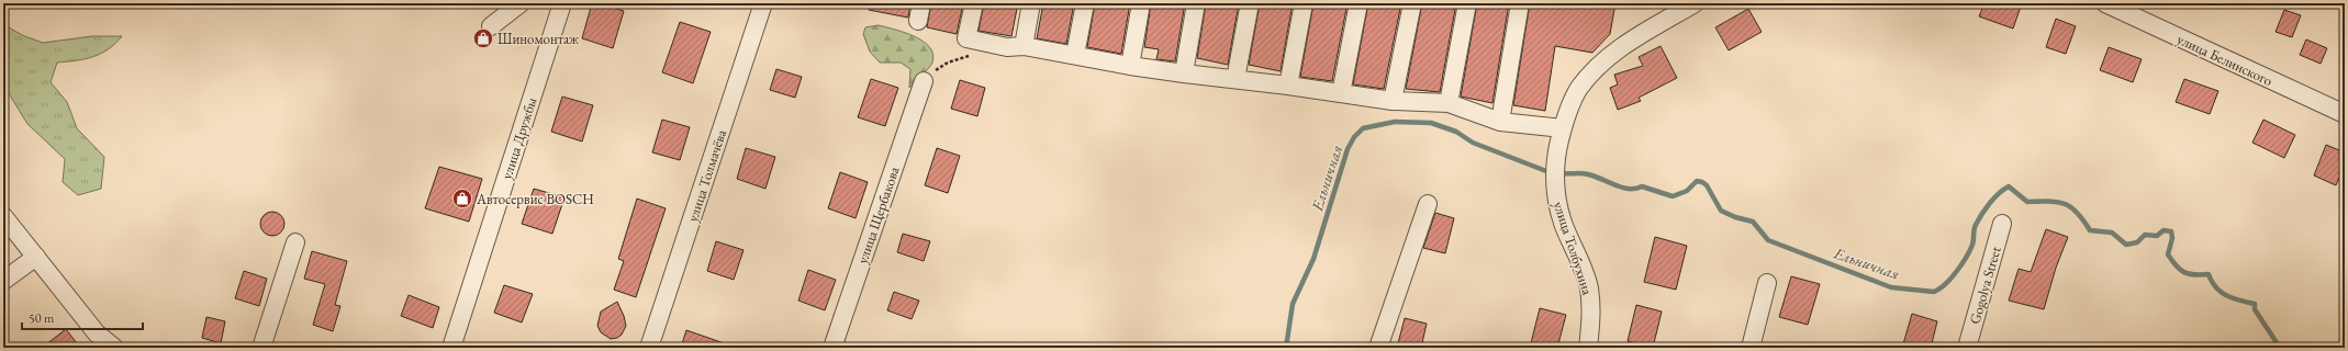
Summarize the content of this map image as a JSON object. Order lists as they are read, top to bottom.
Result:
{
  "streets": {
    "street": [
      "улица Белинского",
      "улица Дружбы",
      "улица Толмачёва",
      "улица Щербакова",
      "улица Толбухина",
      "Gogolya Street"
    ]
  },
  "water": ["Ельничная"],
  "places": {
    "shop": ["Шиномонтаж", "Автосервис BOSCH"]
  },
  "scale_bar": "50 m"
}
